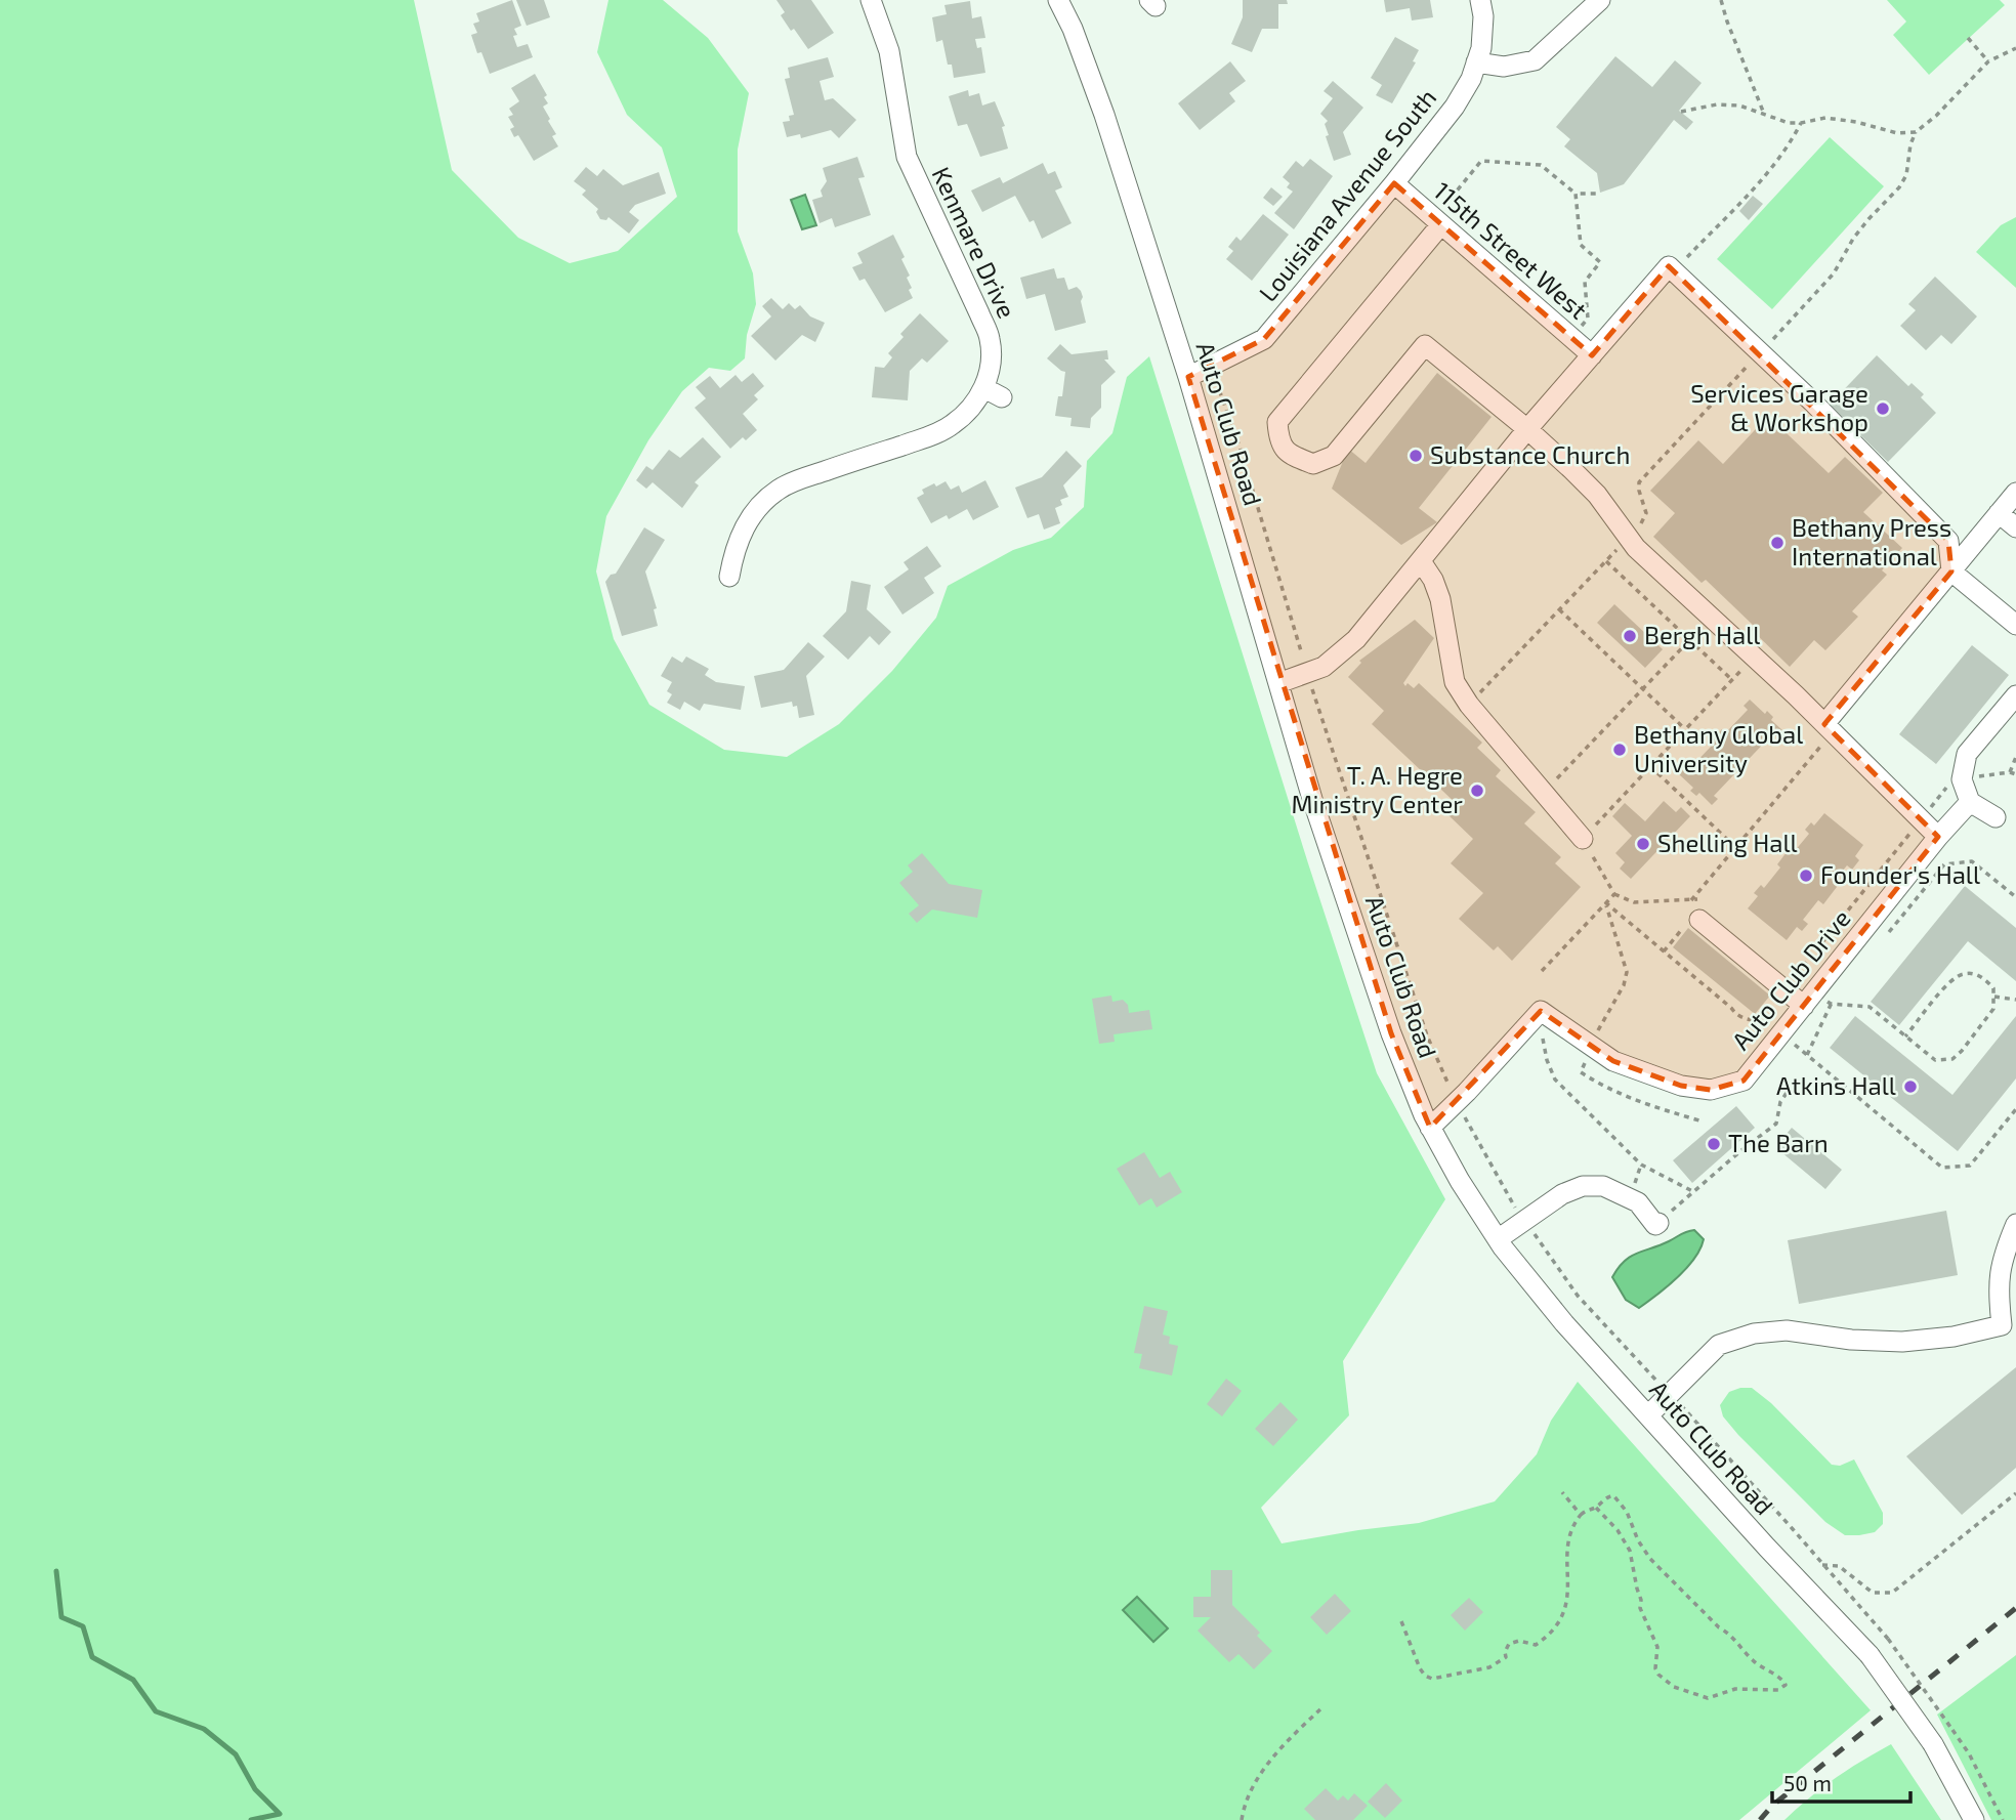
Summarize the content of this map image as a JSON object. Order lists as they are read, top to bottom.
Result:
{
  "streets": {
    "street": [
      "Louisiana Avenue South",
      "Kenmare Drive",
      "115th Street West",
      "Auto Club Road",
      "Auto Club Drive"
    ]
  },
  "crossings": [
    ["Louisiana Avenue South", "115th Street West"],
    ["Louisiana Avenue South", "Auto Club Road"],
    ["Auto Club Road", "Auto Club Drive"]
  ],
  "places": [
    "Services Garage & Workshop",
    "Substance Church",
    "Bethany Press International",
    "Bergh Hall",
    "Bethany Global University",
    "T. A. Hegre Ministry Center",
    "Shelling Hall",
    "Founder's Hall",
    "Atkins Hall",
    "The Barn"
  ],
  "scale_bar": "50 m"
}
